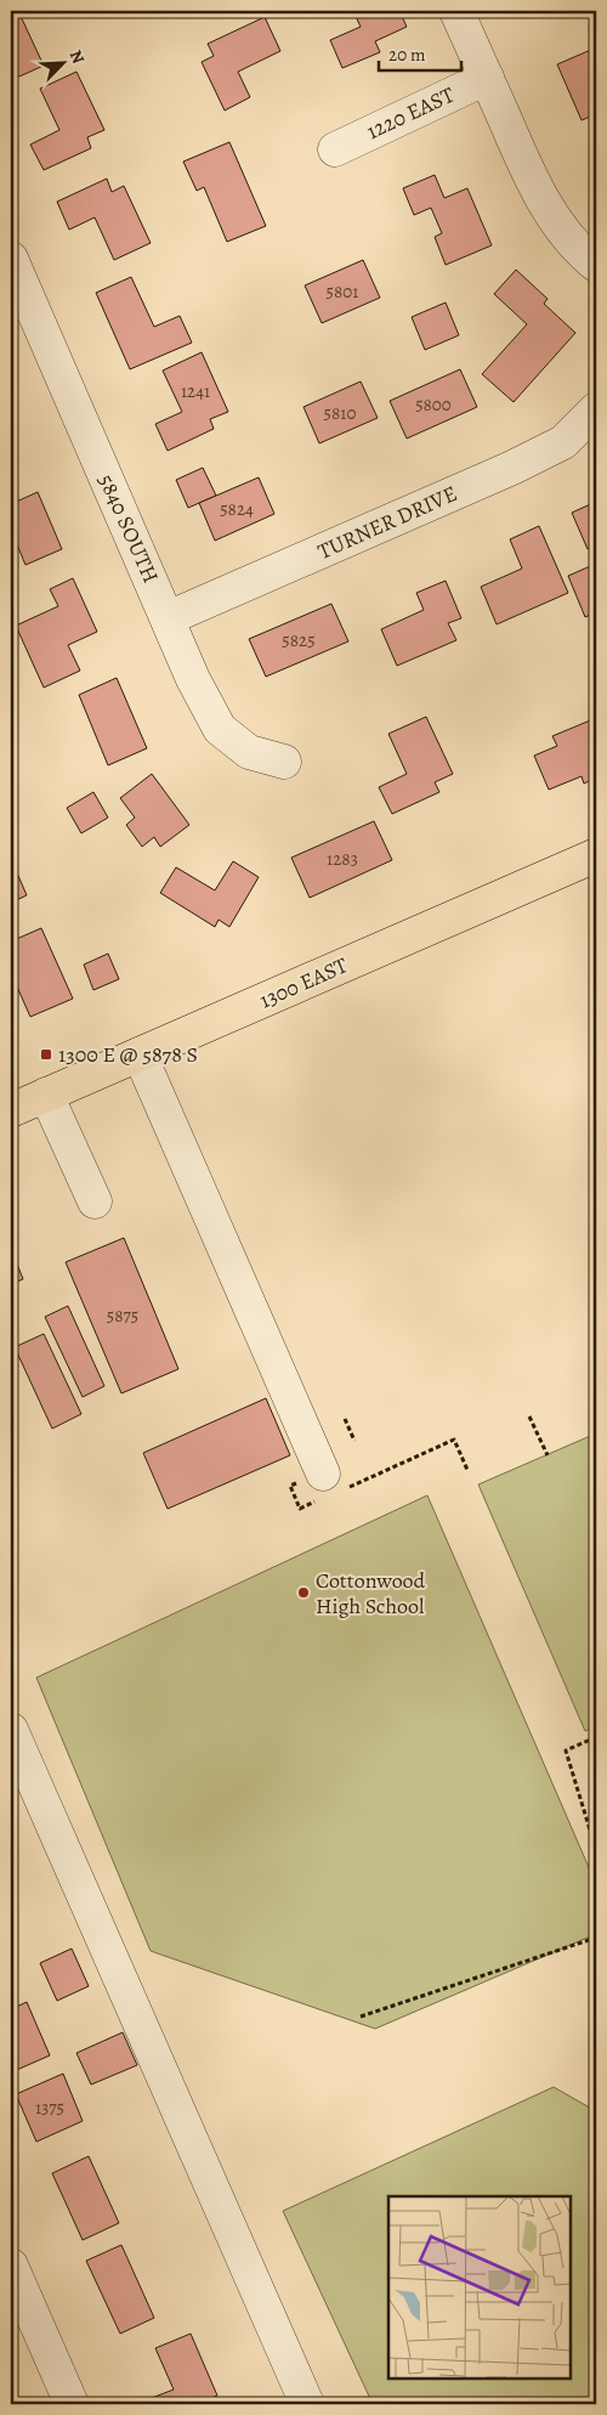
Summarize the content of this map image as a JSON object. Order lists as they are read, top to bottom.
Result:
{
  "streets": {
    "main road": ["1300 EAST"],
    "street": ["1220 EAST", "TURNER DRIVE", "5840 SOUTH"]
  },
  "crossings": [
    ["TURNER DRIVE", "5840 SOUTH"]
  ],
  "places": {
    "transit": ["1300 E @ 5878 S"],
    "other": ["Cottonwood High School"]
  },
  "house_numbers": [
    "5801",
    "1241",
    "5800",
    "5810",
    "5824",
    "5825",
    "1283",
    "5875",
    "1375"
  ],
  "scale_bar": "20 m",
  "north": "top right"
}
